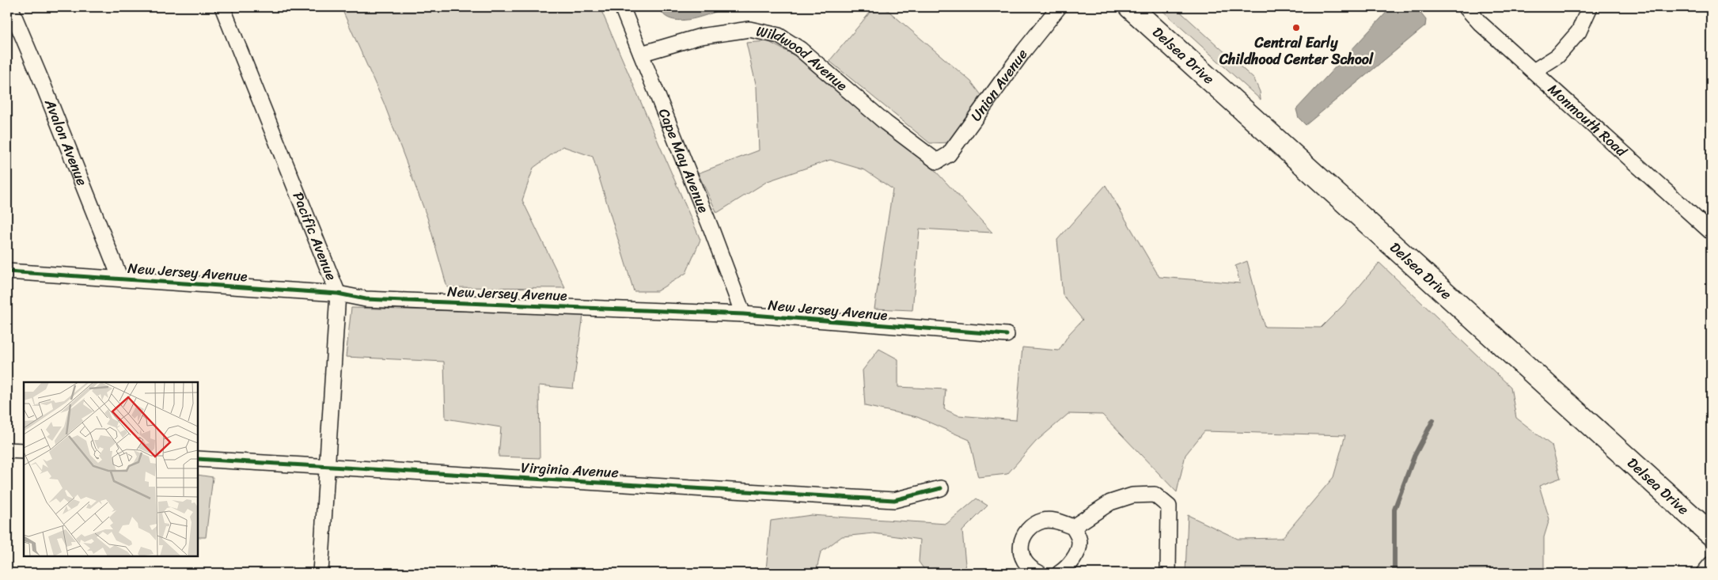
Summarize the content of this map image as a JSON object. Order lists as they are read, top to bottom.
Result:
{
  "streets": {
    "main road": ["Delsea Drive"],
    "street": [
      "Wildwood Avenue",
      "Union Avenue",
      "Monmouth Road",
      "Avalon Avenue",
      "Cape May Avenue",
      "Pacific Avenue",
      "New Jersey Avenue",
      "Virginia Avenue"
    ]
  },
  "crossings": [
    ["Wildwood Avenue", "Union Avenue"],
    ["Wildwood Avenue", "Cape May Avenue"],
    ["Avalon Avenue", "New Jersey Avenue"],
    ["Cape May Avenue", "New Jersey Avenue"],
    ["Pacific Avenue", "New Jersey Avenue"],
    ["Pacific Avenue", "Virginia Avenue"]
  ],
  "places": ["Central Early Childhood Center School"]
}
